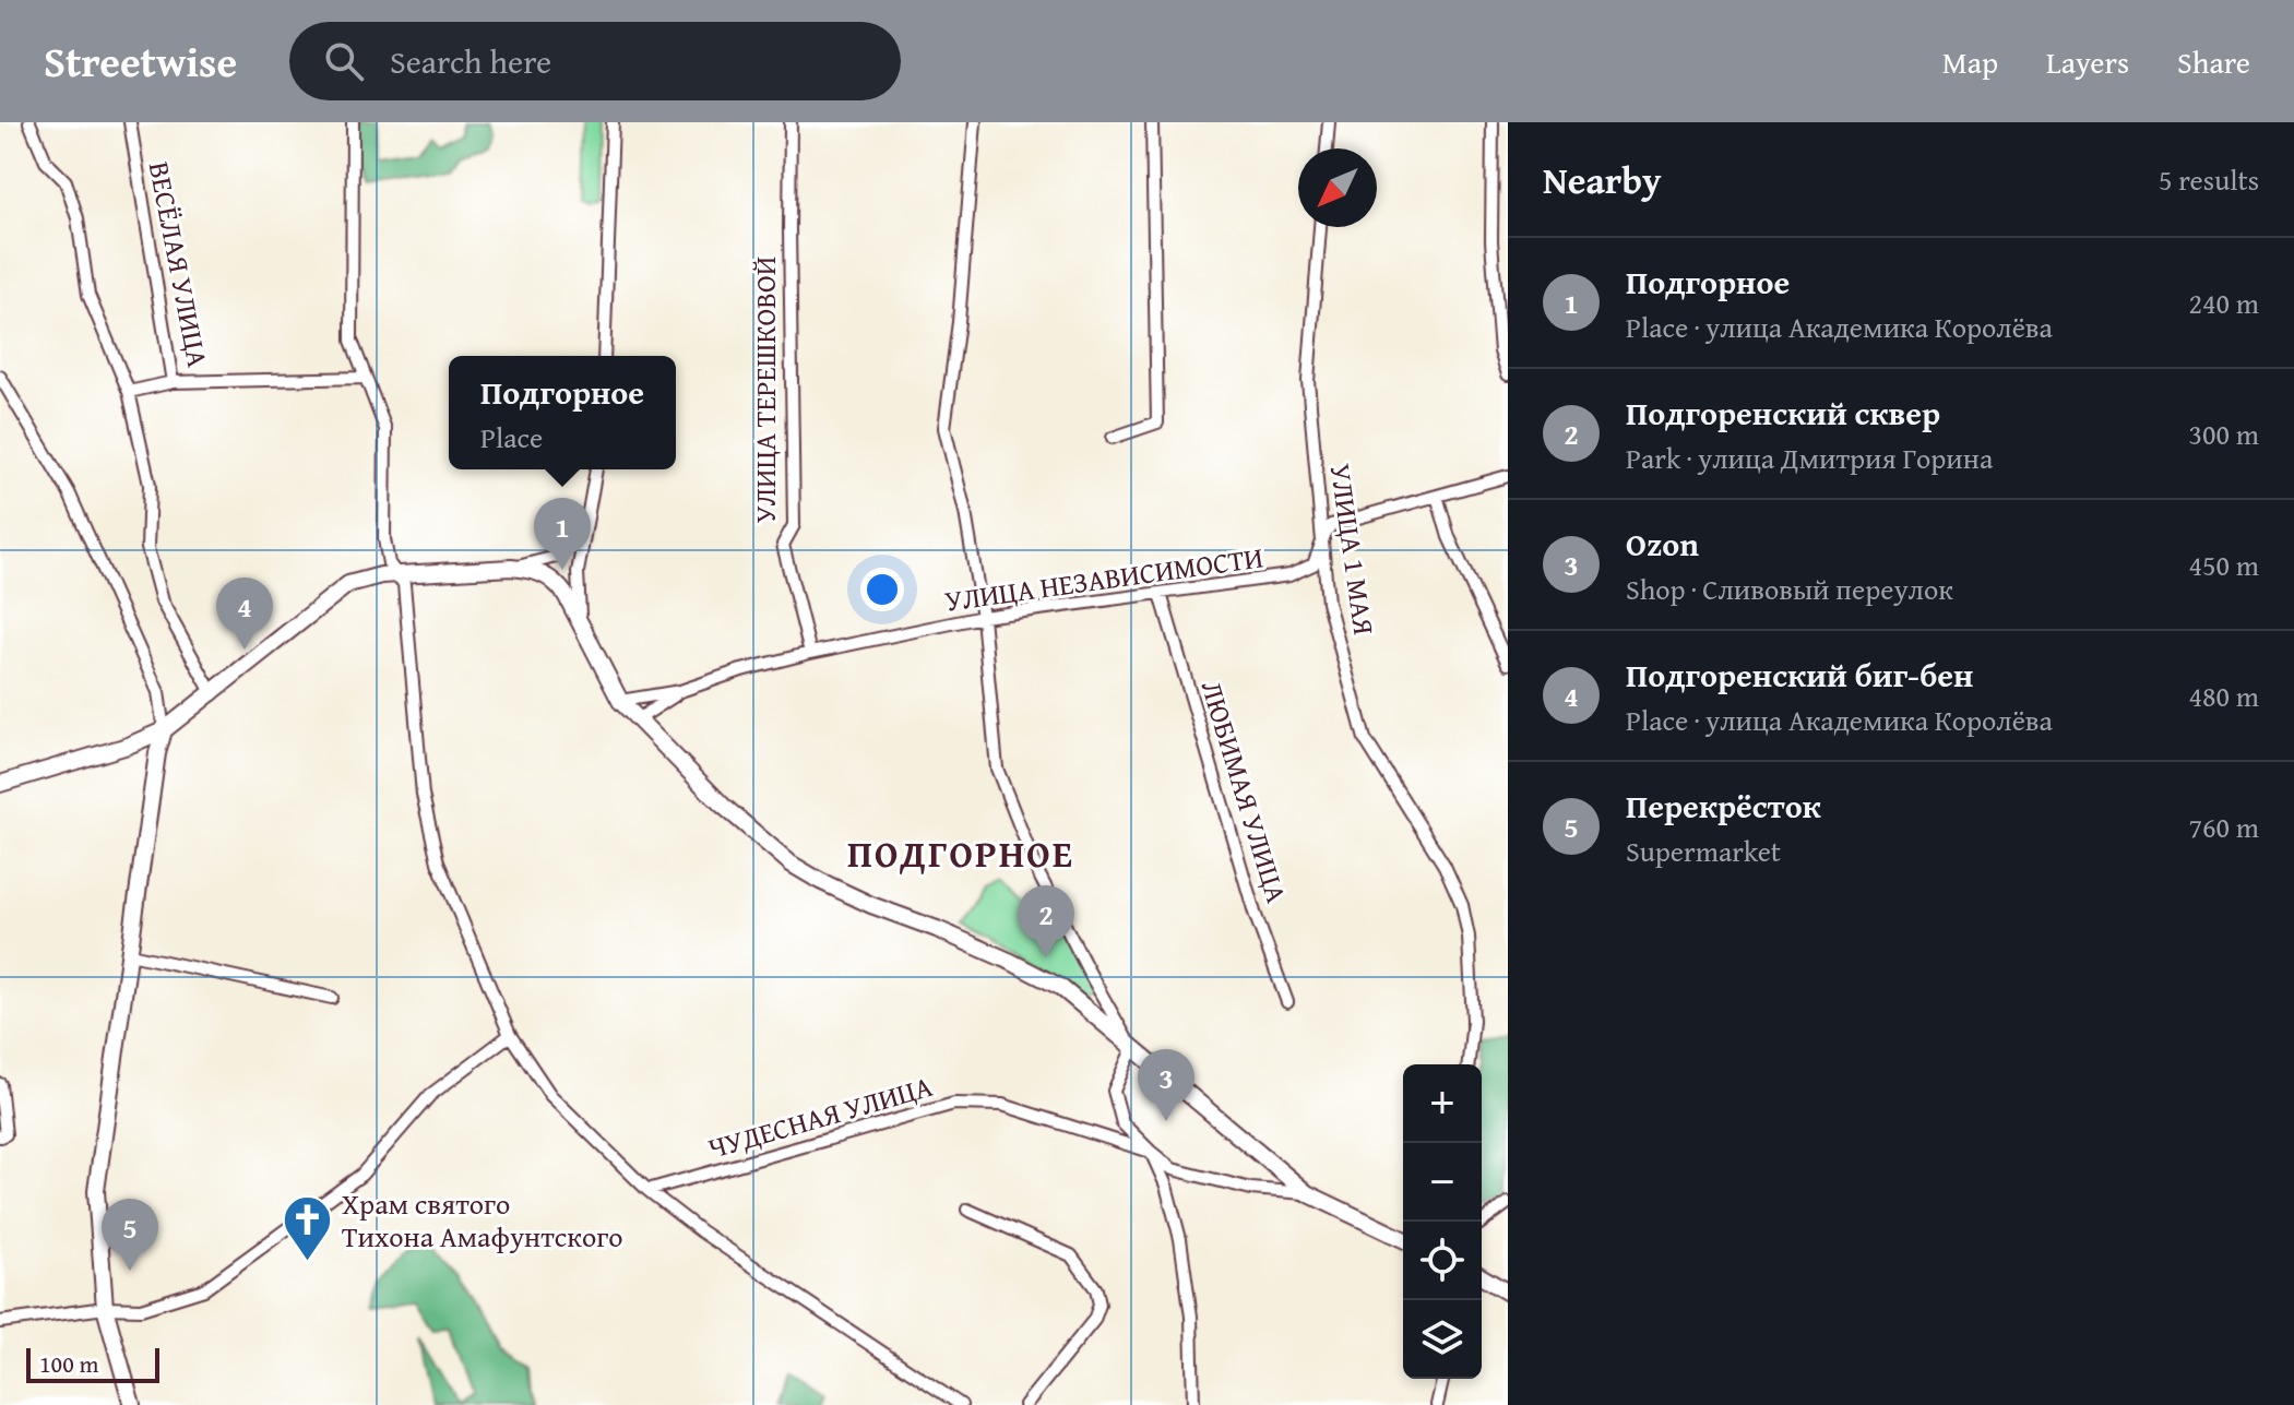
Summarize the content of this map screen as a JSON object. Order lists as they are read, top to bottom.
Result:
{
  "streets": {
    "street": [
      "ВЕСЁЛАЯ УЛИЦА",
      "УЛИЦА ТЕРЕШКОВОЙ",
      "УЛИЦА 1 МАЯ",
      "УЛИЦА НЕЗАВИСИМОСТИ",
      "ЛЮБИМАЯ УЛИЦА",
      "ЧУДЕСНАЯ УЛИЦА"
    ]
  },
  "crossings": [
    ["УЛИЦА ТЕРЕШКОВОЙ", "УЛИЦА НЕЗАВИСИМОСТИ"],
    ["УЛИЦА 1 МАЯ", "УЛИЦА НЕЗАВИСИМОСТИ"],
    ["УЛИЦА НЕЗАВИСИМОСТИ", "ЛЮБИМАЯ УЛИЦА"]
  ],
  "districts": ["ПОДГОРНОЕ"],
  "places": {
    "church": ["Храм святого Тихона Амафунтского"]
  },
  "scale_bar": "100 m",
  "north": "bottom left",
  "page": {
    "header": "Streetwise",
    "search": "Search here",
    "nav": ["Map", "Layers", "Share"],
    "heading": ["Nearby", "5 results"],
    "list": [
      {
        "mark": "1",
        "name": "Подгорное",
        "note": "Place · улица Академика Королёва",
        "value": "240 m"
      },
      {
        "mark": "2",
        "name": "Подгоренский сквер",
        "note": "Park · улица Дмитрия Горина",
        "value": "300 m"
      },
      {
        "mark": "3",
        "name": "Ozon",
        "note": "Shop · Сливовый переулок",
        "value": "450 m"
      },
      {
        "mark": "4",
        "name": "Подгоренский биг-бен",
        "note": "Place · улица Академика Королёва",
        "value": "480 m"
      },
      {
        "mark": "5",
        "name": "Перекрёсток",
        "note": "Supermarket",
        "value": "760 m"
      }
    ],
    "popup": ["Подгорное", "Place"],
    "pins": [
      "1",
      "4",
      "2",
      "3",
      "5"
    ],
    "map_buttons": ["+", "−"],
    "scale": "100 m"
  }
}
